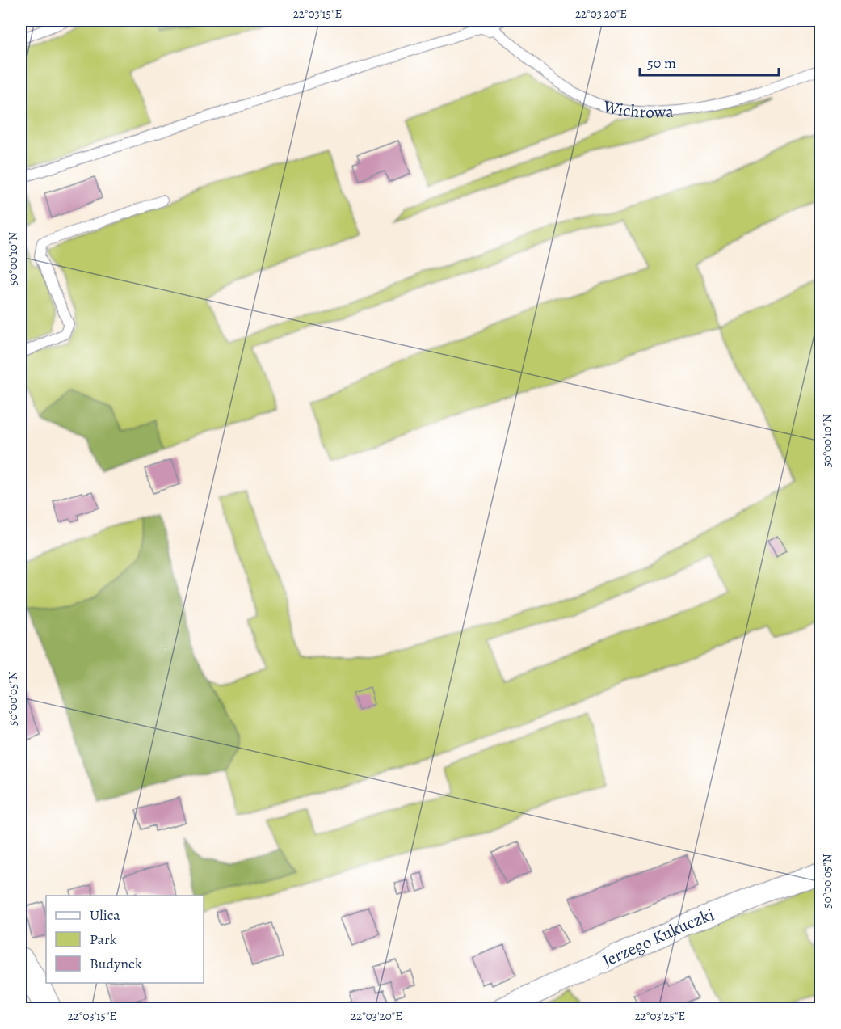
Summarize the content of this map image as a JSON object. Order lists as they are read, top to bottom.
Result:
{
  "streets": {
    "street": ["Jerzego Kukuczki"],
    "lane": ["Wichrowa"]
  },
  "legend": ["Ulica", "Park", "Budynek"],
  "scale_bar": "50 m",
  "coordinates": [
    "22°03'15\"E",
    "22°03'20\"E",
    "50°00'10\"N",
    "50°00'05\"N",
    "22°03'25\"E"
  ]
}
